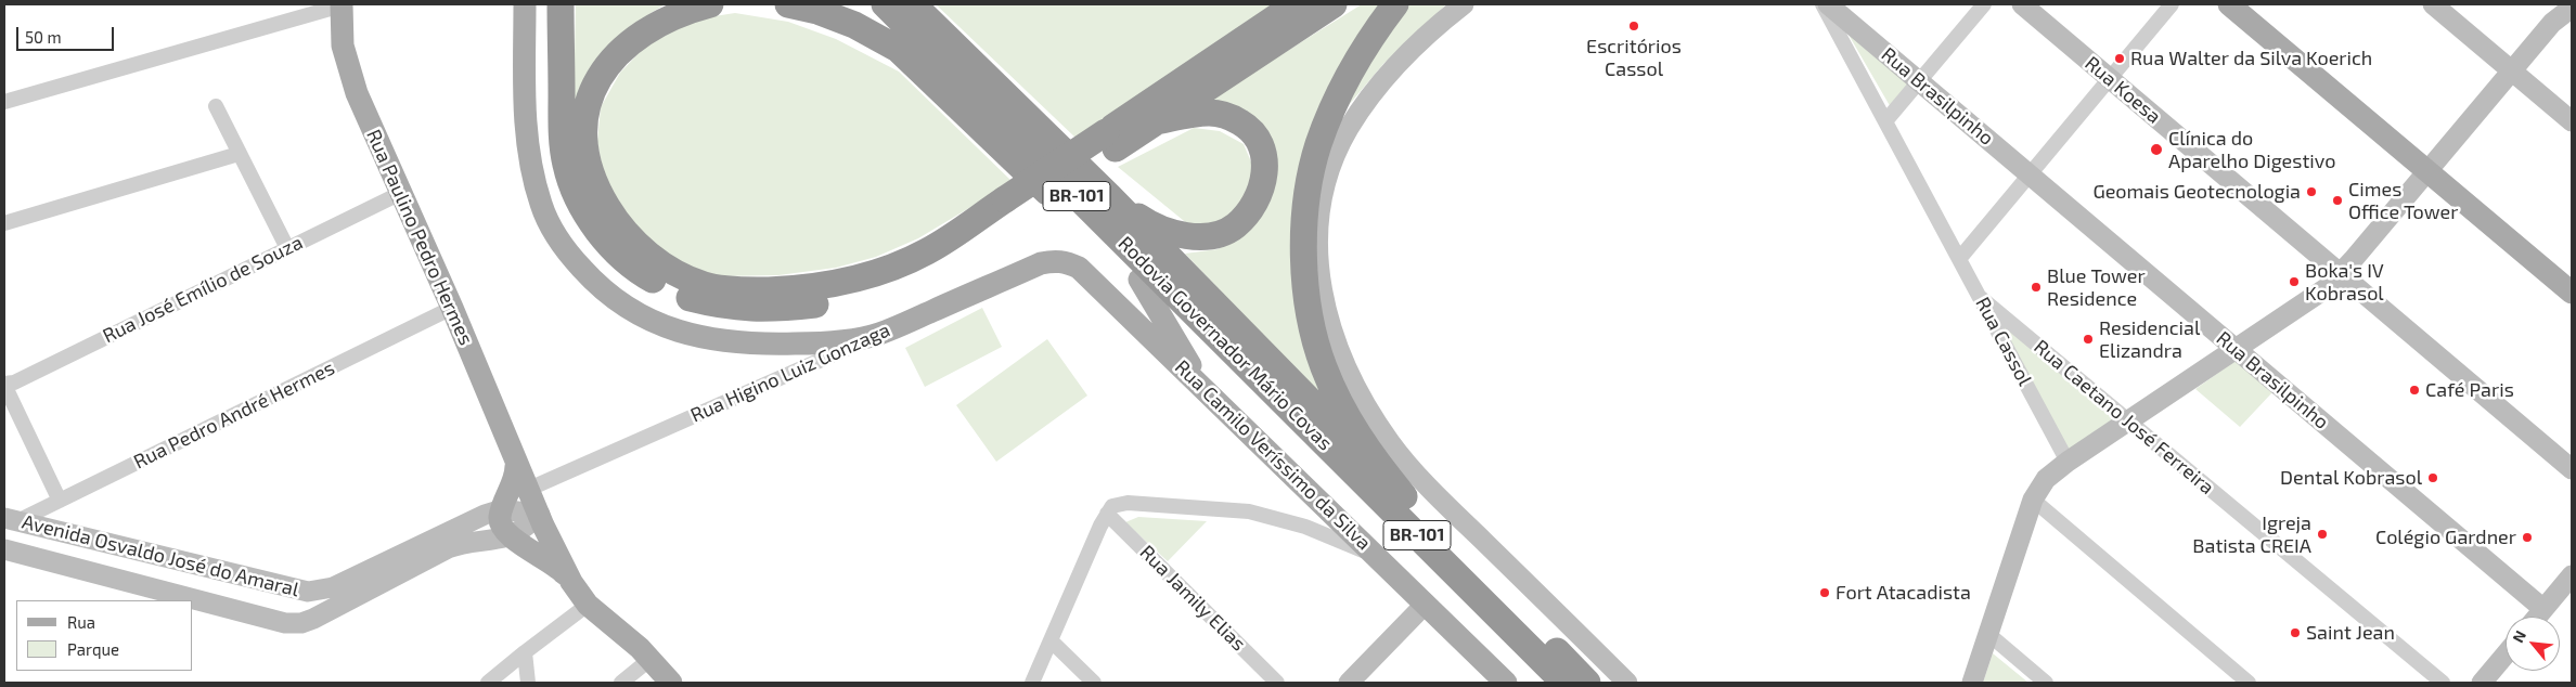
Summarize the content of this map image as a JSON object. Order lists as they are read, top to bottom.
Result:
{
  "streets": {
    "highway": ["BR-101", "Rodovia Governador Mário Covas"],
    "main road": ["Rua Paulino Pedro Hermes", "Rua Higino Luiz Gonzaga", "Rua Camilo Veríssimo da Silva"],
    "street": [
      "Rua Koesa",
      "Rua Brasilpinho",
      "Rua José Emílio de Souza",
      "Rua Cassol",
      "Rua Pedro André Hermes",
      "Rua Caetano José Ferreira",
      "Avenida Osvaldo José do Amaral",
      "Rua Jamily Elias"
    ]
  },
  "crossings": [
    ["Rua Paulino Pedro Hermes", "Rua José Emílio de Souza"],
    ["Rua Paulino Pedro Hermes", "Rua Higino Luiz Gonzaga"],
    ["Rua Paulino Pedro Hermes", "Rua Pedro André Hermes"],
    ["Rua Paulino Pedro Hermes", "Avenida Osvaldo José do Amaral"],
    ["Rua Cassol", "Rua Caetano José Ferreira"],
    ["Rua Higino Luiz Gonzaga", "Rua Camilo Veríssimo da Silva"],
    ["Rua Pedro André Hermes", "Avenida Osvaldo José do Amaral"]
  ],
  "places": [
    "Escritórios Cassol",
    "Rua Walter da Silva Koerich",
    "Clínica do Aparelho Digestivo",
    "Geomais Geotecnologia",
    "Cimes Office Tower",
    "Boka's IV Kobrasol",
    "Blue Tower Residence",
    "Residencial Elizandra",
    "Café Paris",
    "Dental Kobrasol",
    "Igreja Batista CREIA",
    "Colégio Gardner",
    "Fort Atacadista",
    "Saint Jean"
  ],
  "legend": ["Rua", "Parque"],
  "scale_bar": "50 m",
  "north": "top left"
}
